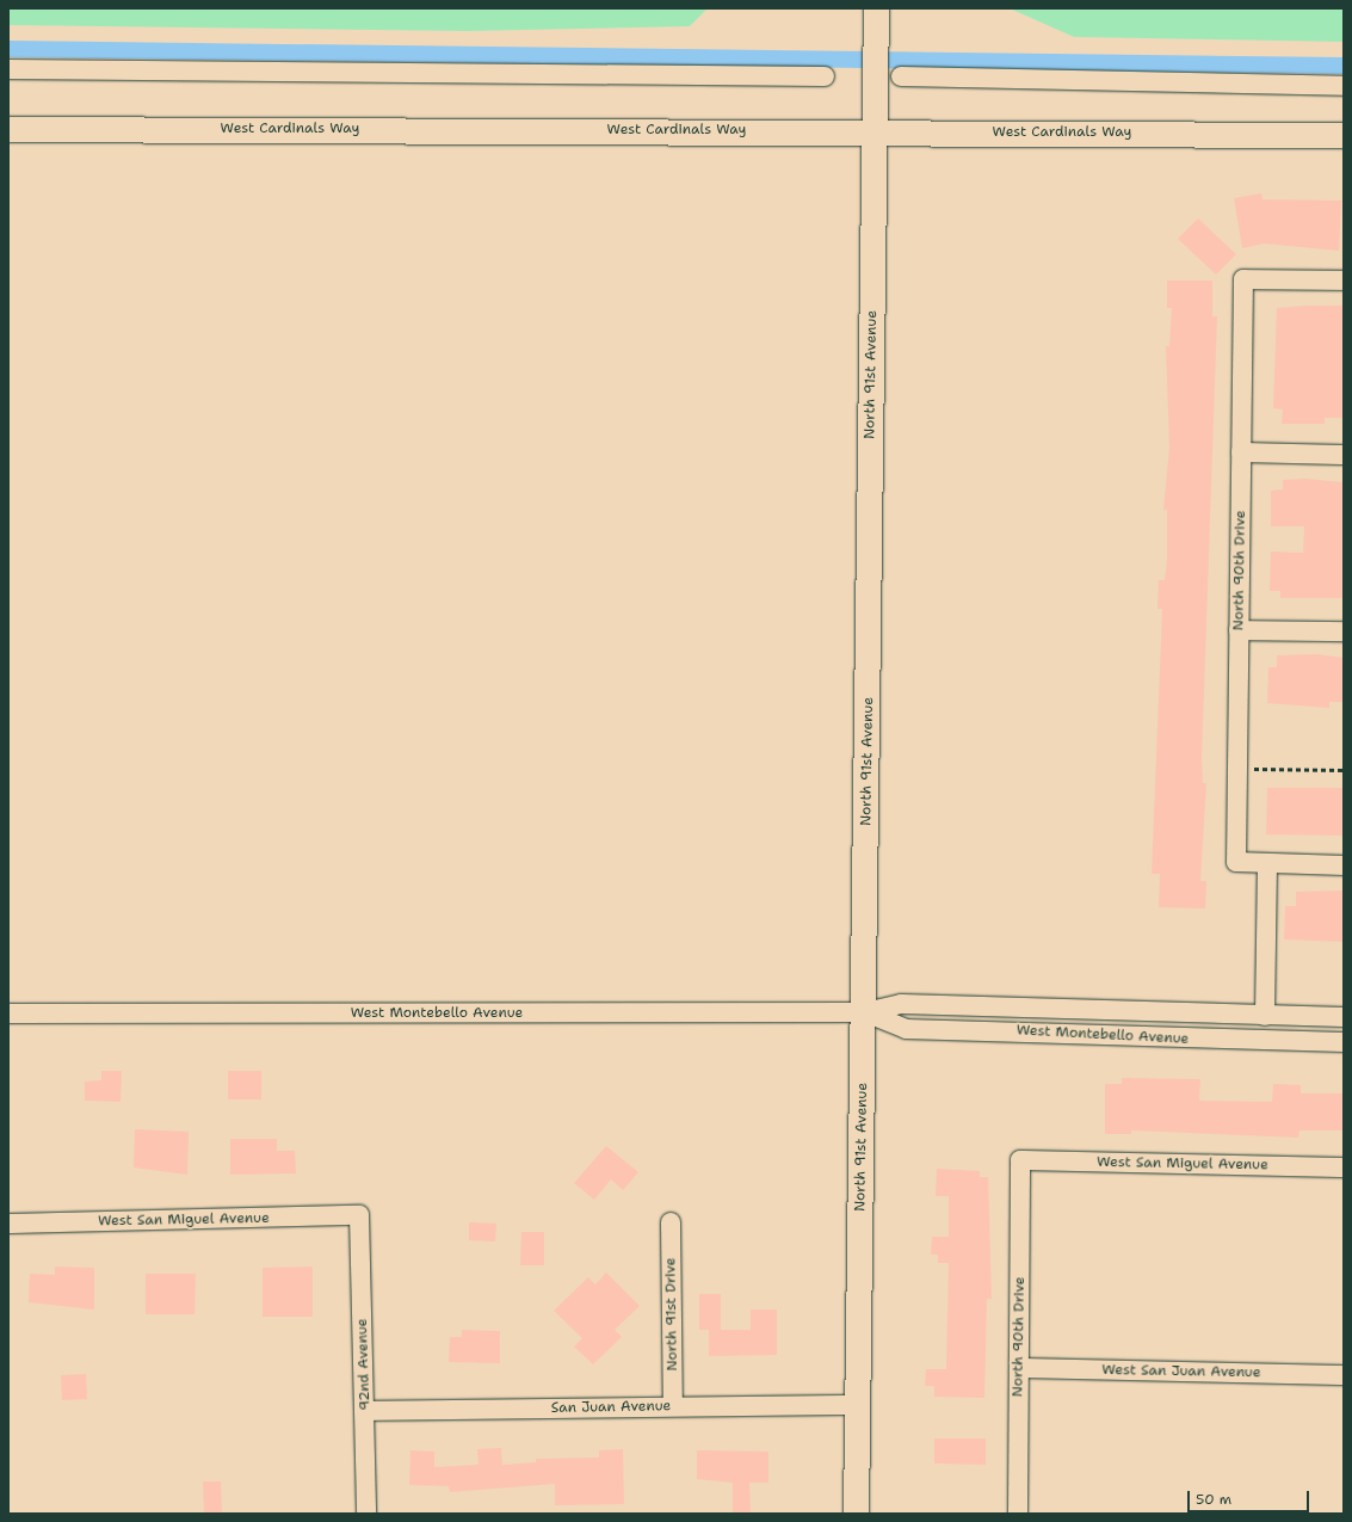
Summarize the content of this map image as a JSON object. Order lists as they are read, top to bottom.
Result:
{
  "streets": {
    "main road": ["West Cardinals Way", "North 91st Avenue"],
    "street": [
      "North 90th Drive",
      "West Montebello Avenue",
      "West San Miguel Avenue",
      "North 91st Drive",
      "92nd Avenue",
      "West San Juan Avenue",
      "San Juan Avenue"
    ]
  },
  "crossings": [
    ["West Cardinals Way", "North 91st Avenue"],
    ["North 91st Avenue", "West Montebello Avenue"],
    ["North 91st Avenue", "San Juan Avenue"],
    ["North 90th Drive", "West San Miguel Avenue"],
    ["North 90th Drive", "West San Juan Avenue"],
    ["West San Miguel Avenue", "92nd Avenue"],
    ["North 91st Drive", "San Juan Avenue"],
    ["92nd Avenue", "San Juan Avenue"]
  ],
  "scale_bar": "50 m"
}
